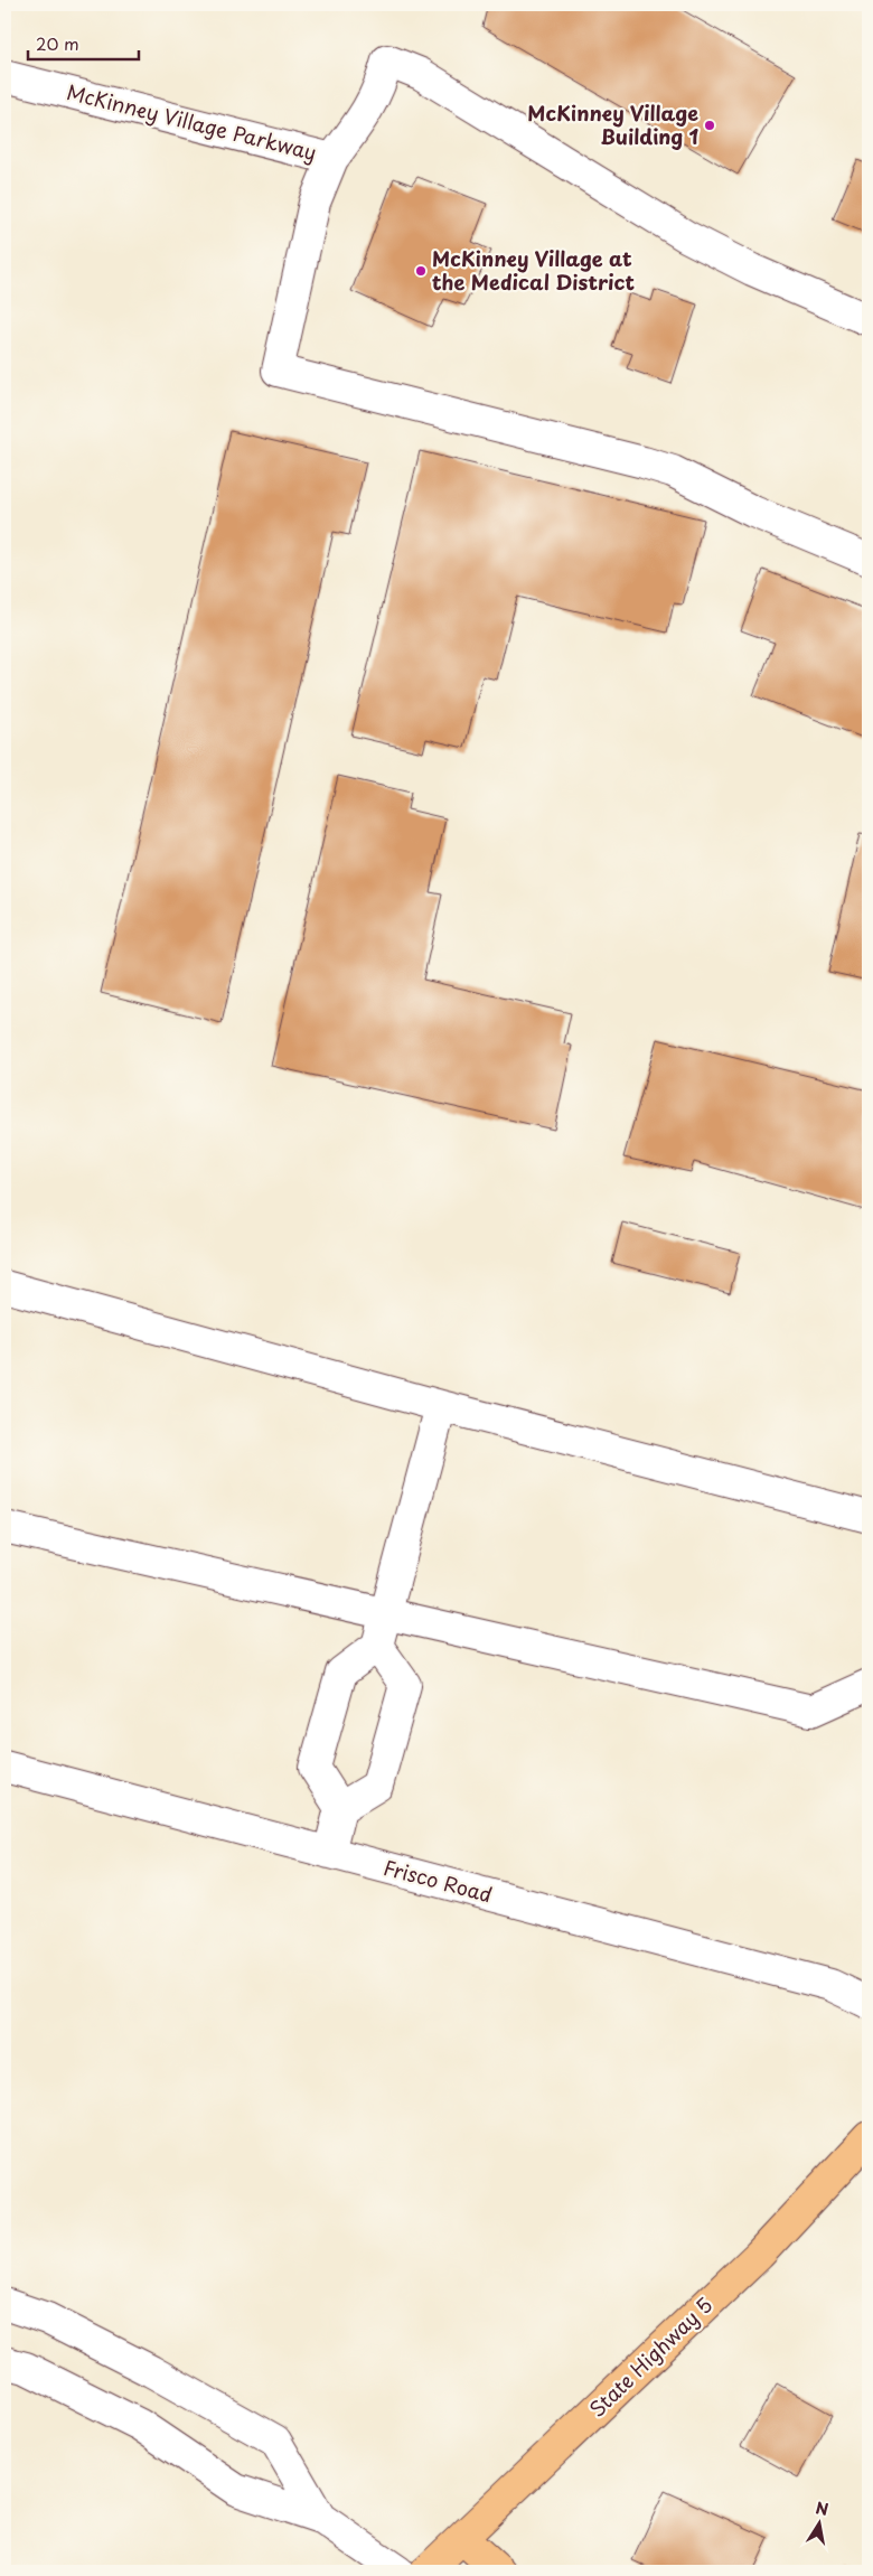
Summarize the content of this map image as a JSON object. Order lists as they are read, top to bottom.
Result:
{
  "streets": {
    "main road": ["State Highway 5"],
    "street": ["McKinney Village Parkway", "Frisco Road"]
  },
  "places": ["McKinney Village Building 1", "McKinney Village at the Medical District"],
  "scale_bar": "20 m",
  "north": "top"
}
